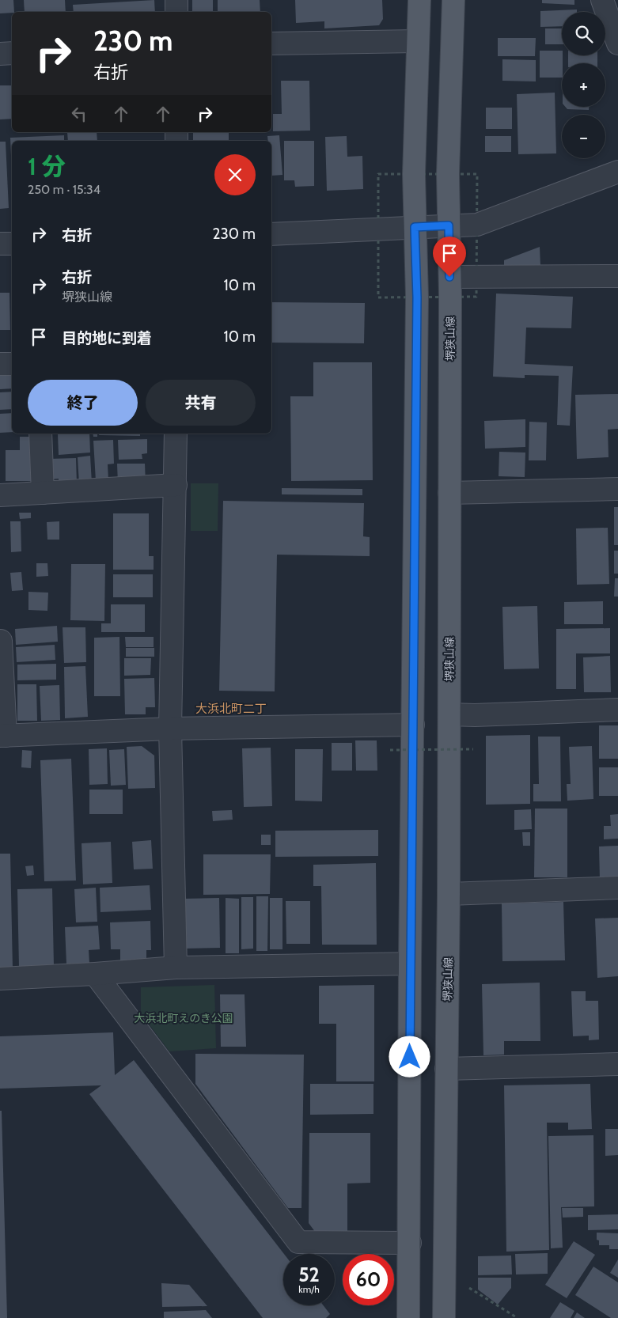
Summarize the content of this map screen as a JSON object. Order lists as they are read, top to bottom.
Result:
{
  "streets": {
    "main road": ["堺狭山線"]
  },
  "districts": ["大浜北町二丁"],
  "parks": ["大浜北町えのき公園"],
  "page": {
    "map_buttons": ["+", "−"],
    "turn": ["230 m", "右折"],
    "heading": ["1 分", "250 m · 15:34"],
    "list": [
      {
        "name": "右折",
        "value": "230 m"
      },
      {
        "name": "右折",
        "note": "堺狭山線",
        "value": "10 m"
      },
      {
        "name": "目的地に到着",
        "value": "10 m"
      }
    ],
    "buttons": ["終了", "共有"],
    "speed": "52 km/h",
    "limit": "60"
  }
}
